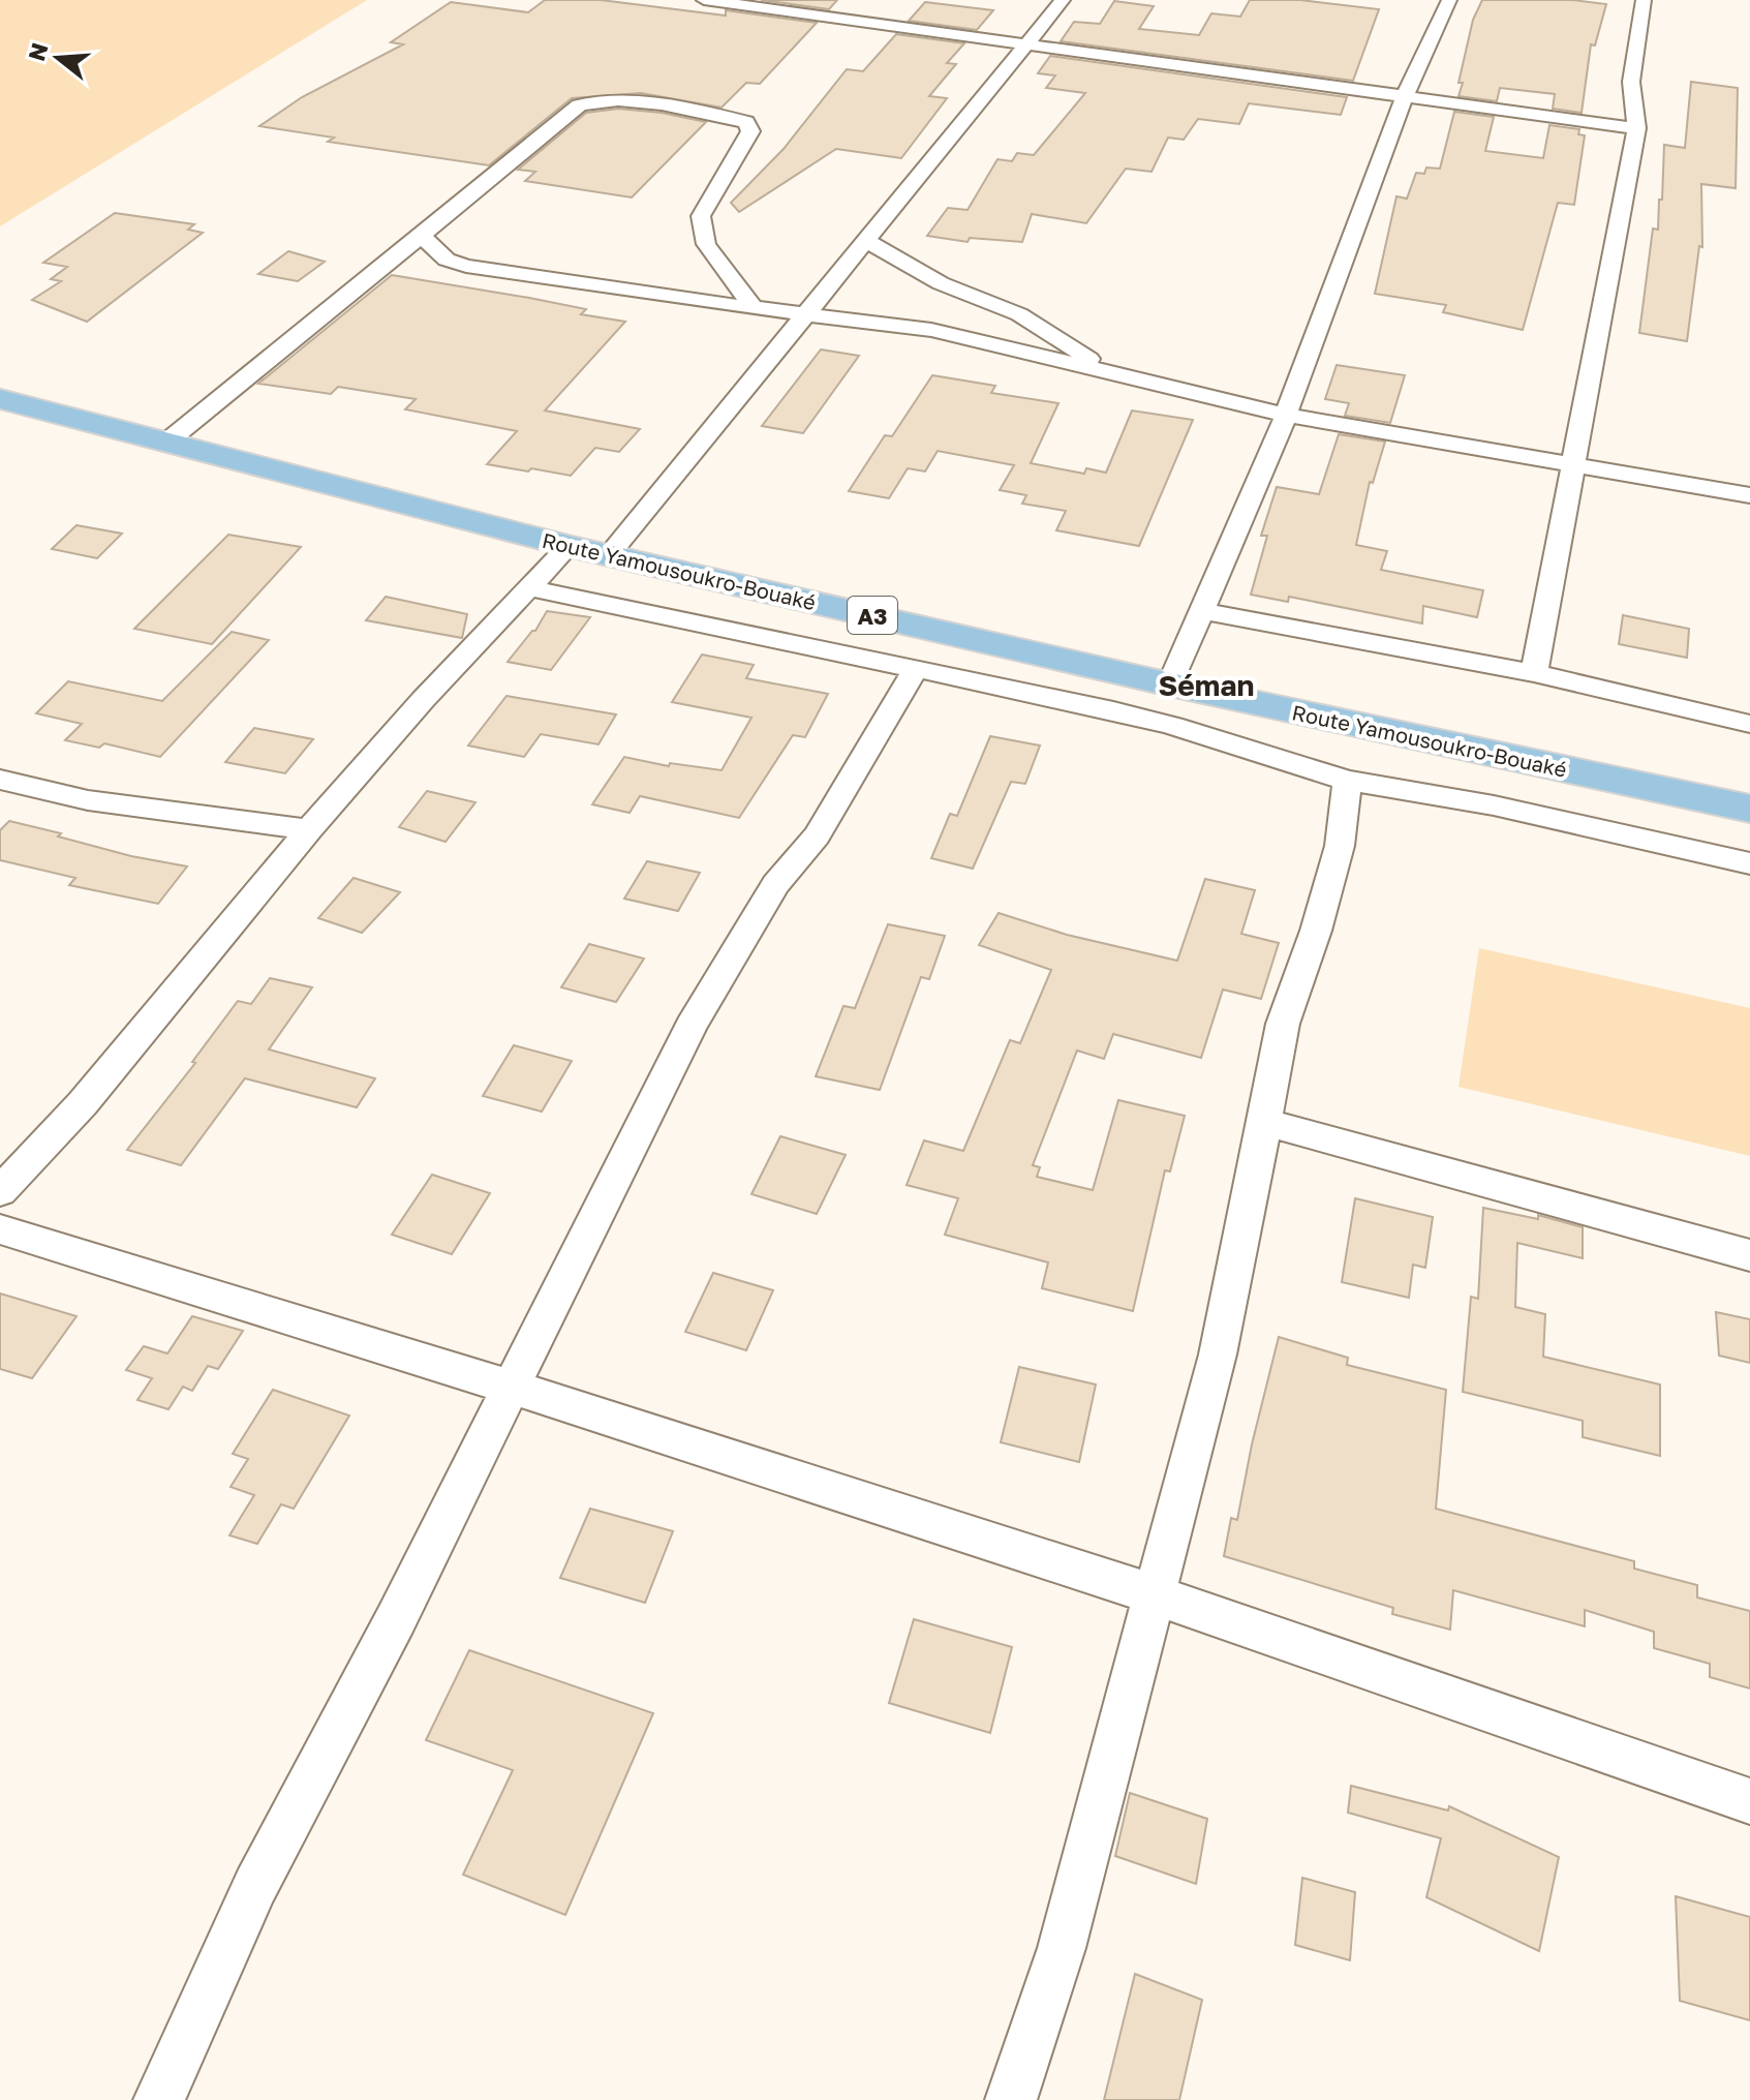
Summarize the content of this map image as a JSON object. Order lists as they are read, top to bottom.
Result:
{
  "streets": {
    "main road": ["Route Yamousoukro-Bouaké", "A3"]
  },
  "districts": ["Séman"],
  "north": "left"
}
